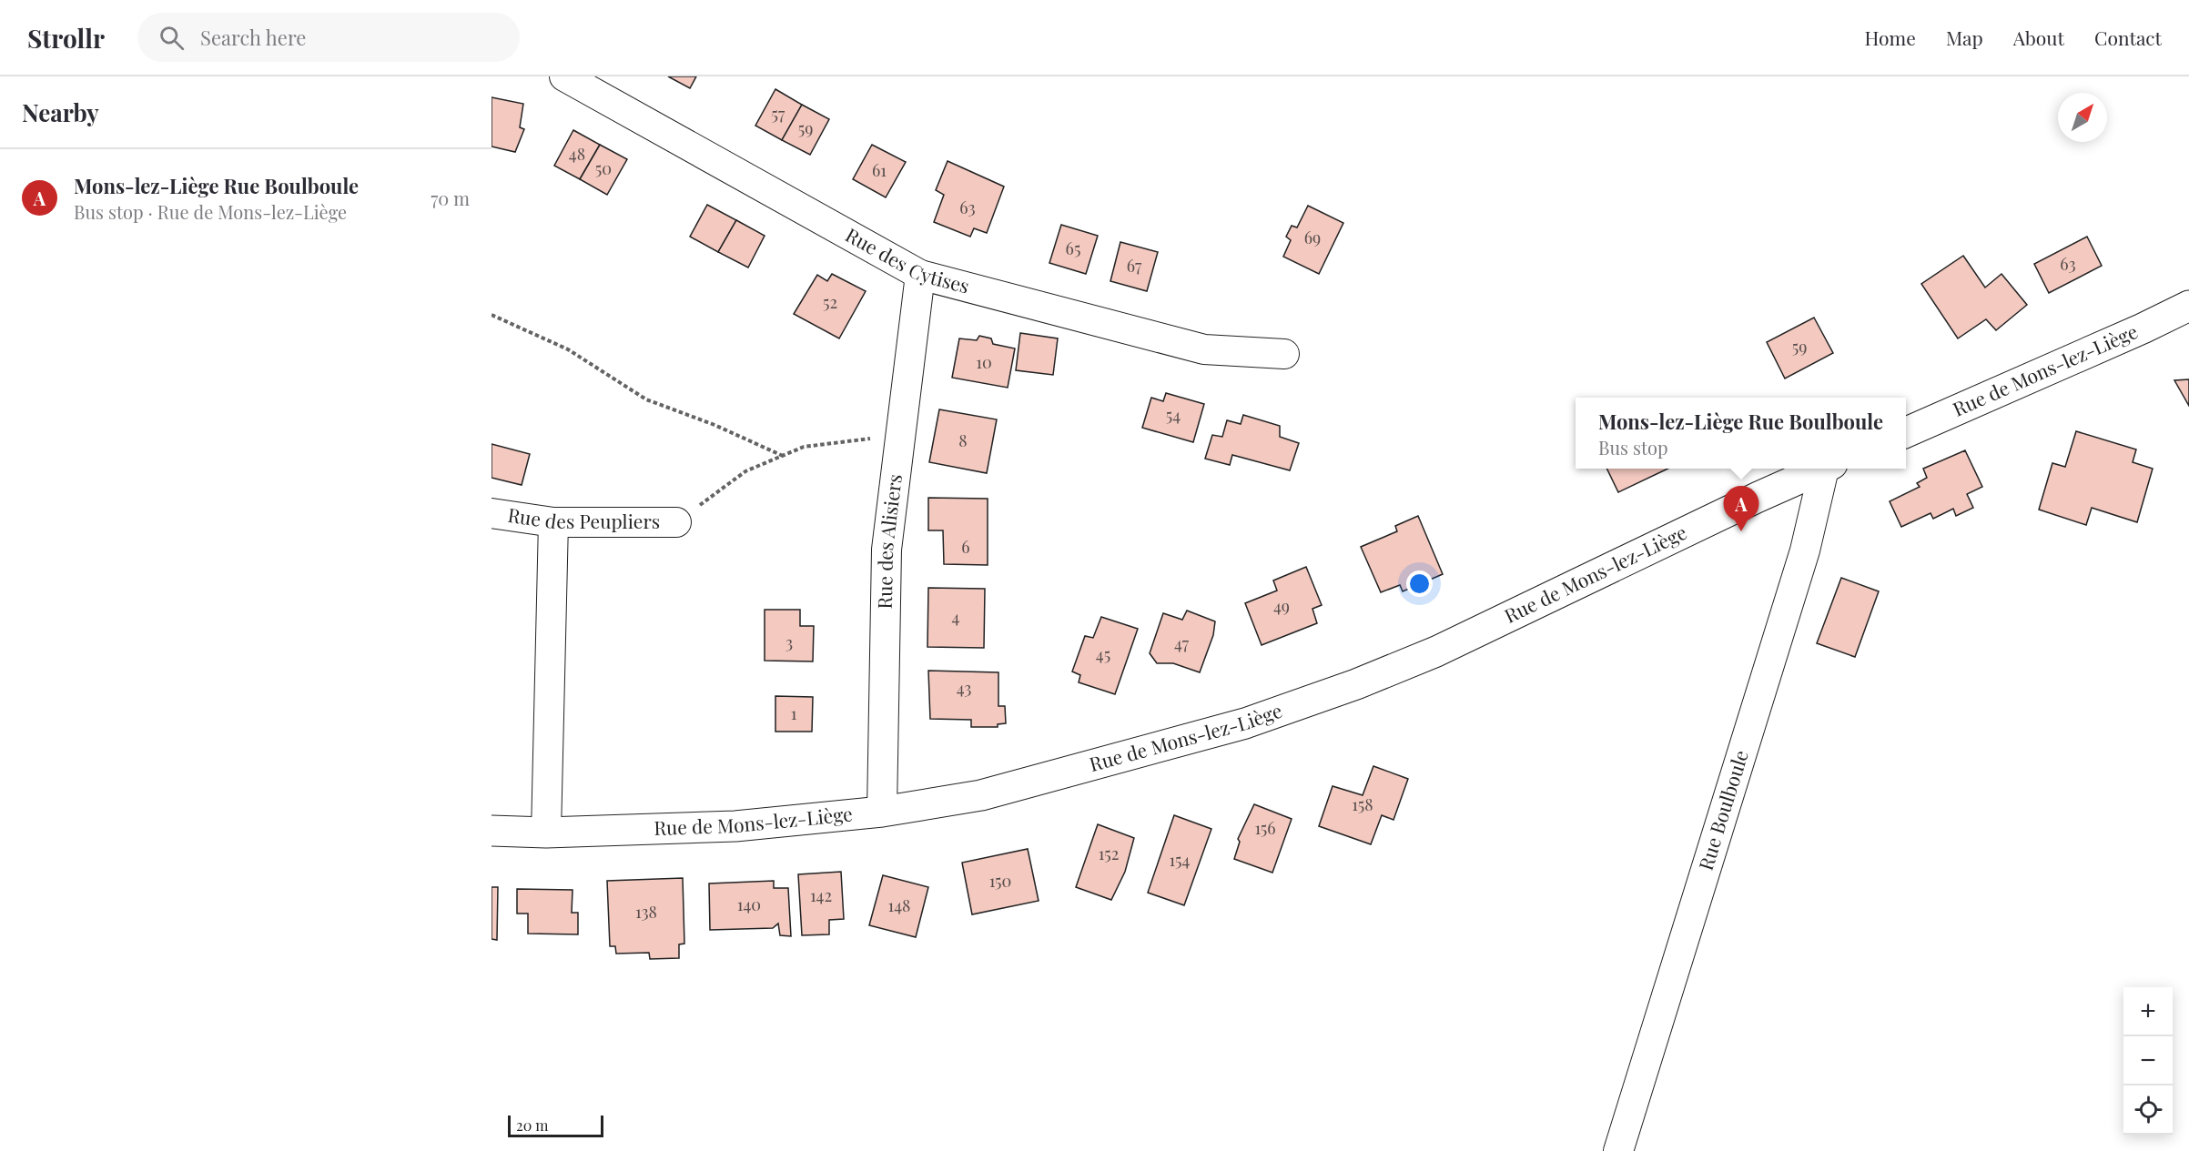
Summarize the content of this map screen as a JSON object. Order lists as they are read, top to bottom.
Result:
{
  "streets": {
    "street": [
      "Rue des Cytises",
      "Rue de Mons-lez-Liège",
      "Rue des Peupliers",
      "Rue des Alisiers",
      "Rue Boulboule"
    ]
  },
  "crossings": [
    ["Rue des Cytises", "Rue des Alisiers"],
    ["Rue de Mons-lez-Liège", "Rue des Alisiers"]
  ],
  "house_numbers": [
    "57",
    "59",
    "48",
    "50",
    "61",
    "63",
    "69",
    "65",
    "63",
    "67",
    "52",
    "59",
    "10",
    "54",
    "8",
    "6",
    "49",
    "4",
    "3",
    "47",
    "45",
    "43",
    "1",
    "158",
    "156",
    "152",
    "154",
    "150",
    "142",
    "140",
    "148",
    "138"
  ],
  "scale_bar": "20 m",
  "north": "top right",
  "page": {
    "header": "Strollr",
    "search": "Search here",
    "nav": [
      "Home",
      "Map",
      "About",
      "Contact"
    ],
    "heading": "Nearby",
    "list": [
      {
        "mark": "A",
        "name": "Mons-lez-Liège Rue Boulboule",
        "note": "Bus stop · Rue de Mons-lez-Liège",
        "value": "70 m"
      }
    ],
    "popup": ["Mons-lez-Liège Rue Boulboule", "Bus stop"],
    "pins": "A",
    "map_buttons": ["+", "−"],
    "scale": "20 m"
  }
}
